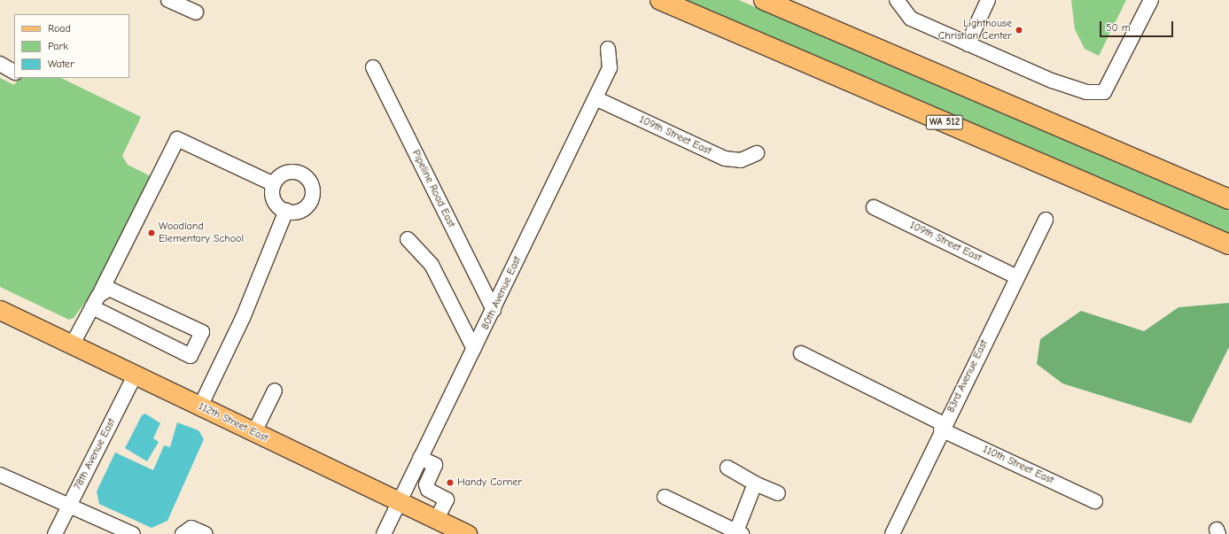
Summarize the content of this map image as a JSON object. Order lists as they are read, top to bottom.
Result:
{
  "streets": {
    "highway": ["WA 512"],
    "main road": ["112th Street East"],
    "street": [
      "109th Street East",
      "Pipeline Road East",
      "80th Avenue East",
      "83rd Avenue East",
      "78th Avenue East",
      "110th Street East"
    ]
  },
  "crossings": [
    ["109th Street East", "80th Avenue East"],
    ["109th Street East", "83rd Avenue East"],
    ["Pipeline Road East", "80th Avenue East"],
    ["80th Avenue East", "112th Street East"],
    ["83rd Avenue East", "110th Street East"],
    ["112th Street East", "78th Avenue East"]
  ],
  "places": ["Lighthouse Christian Center", "Woodland Elementary School", "Handy Corner"],
  "legend": ["Road", "Park", "Water"],
  "scale_bar": "50 m"
}
